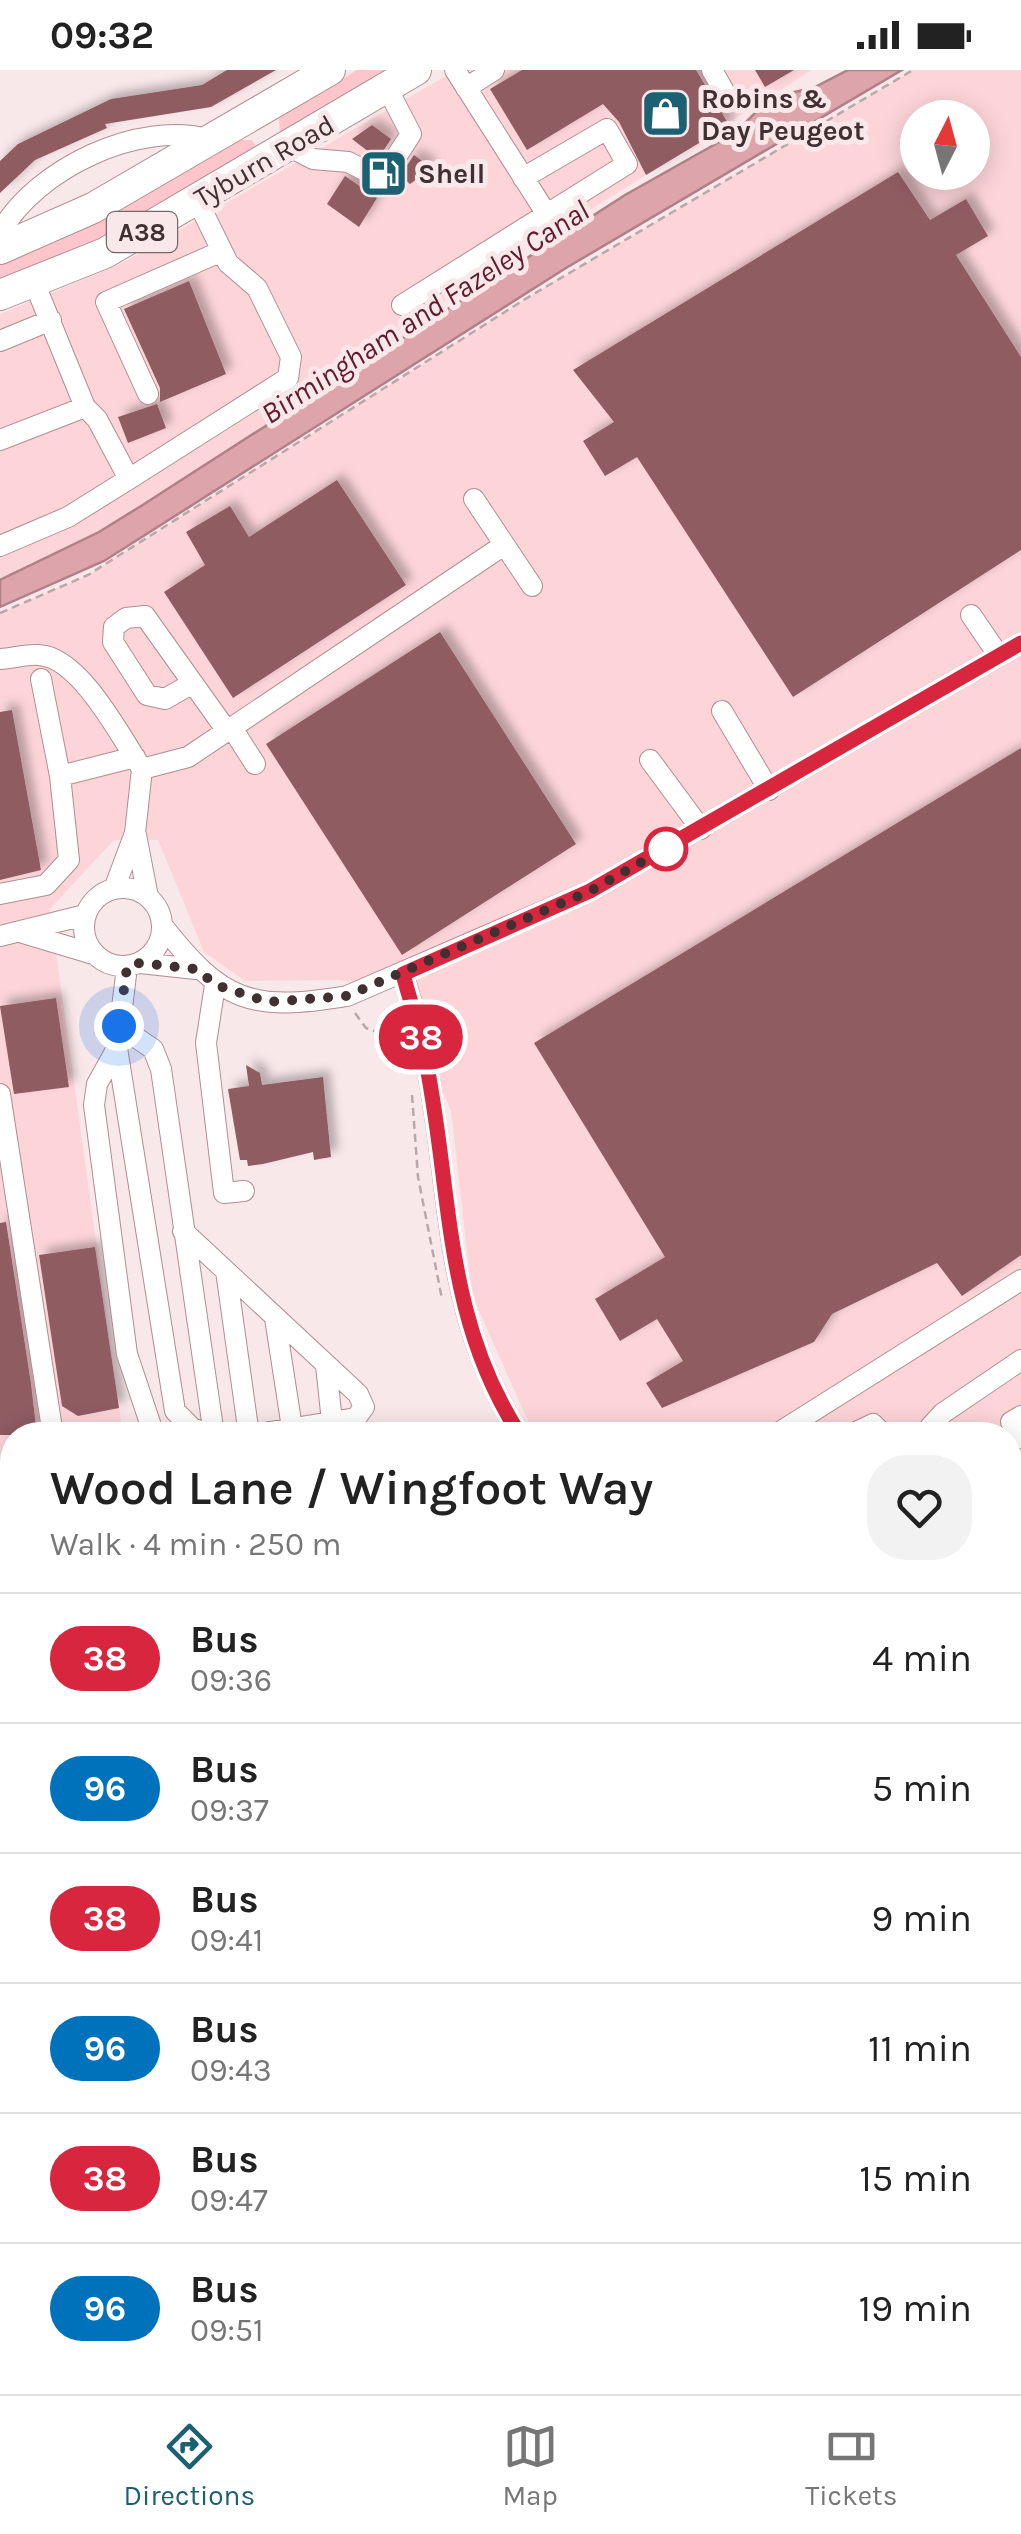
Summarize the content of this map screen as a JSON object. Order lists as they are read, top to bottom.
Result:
{
  "streets": {
    "highway": ["Tyburn Road", "A38"]
  },
  "water": ["Birmingham and Fazeley Canal"],
  "places": {
    "shop": ["Robins & Day Peugeot"],
    "fuel station": ["Shell"]
  },
  "lines": ["bus line 38"],
  "north": "top",
  "page": {
    "status": "09:32",
    "on_map": "38",
    "heading": ["Wood Lane / Wingfoot Way", "Walk · 4 min · 250 m"],
    "list": [
      {
        "mark": "38",
        "name": "Bus",
        "note": "09:36",
        "value": "4 min"
      },
      {
        "mark": "96",
        "name": "Bus",
        "note": "09:37",
        "value": "5 min"
      },
      {
        "mark": "38",
        "name": "Bus",
        "note": "09:41",
        "value": "9 min"
      },
      {
        "mark": "96",
        "name": "Bus",
        "note": "09:43",
        "value": "11 min"
      },
      {
        "mark": "38",
        "name": "Bus",
        "note": "09:47",
        "value": "15 min"
      },
      {
        "mark": "96",
        "name": "Bus",
        "note": "09:51",
        "value": "19 min"
      }
    ],
    "tabs": ["Directions", "Map", "Tickets"]
  }
}
